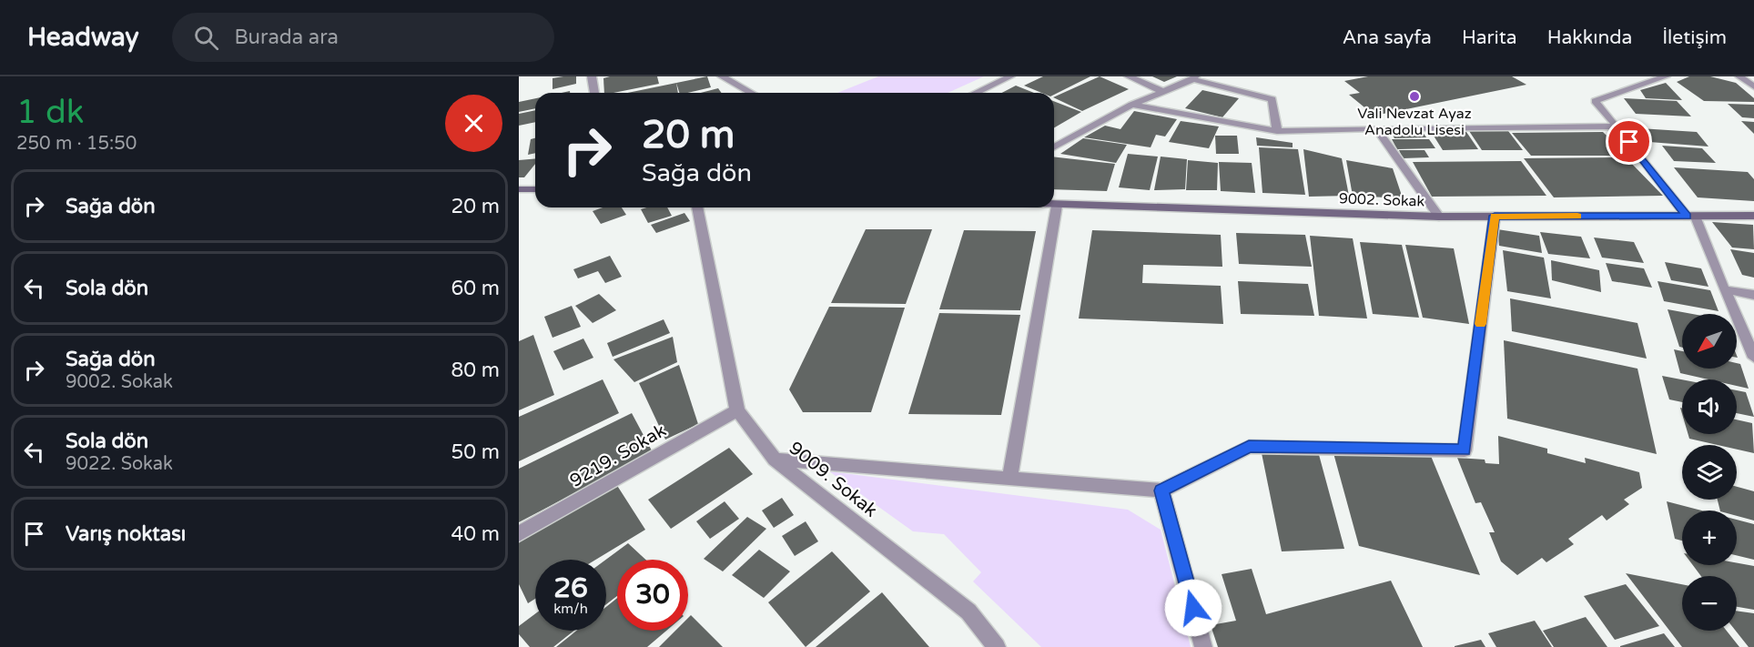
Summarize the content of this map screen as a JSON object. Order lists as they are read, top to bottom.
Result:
{
  "streets": {
    "street": ["9002. Sokak", "9219. Sokak", "9009. Sokak"]
  },
  "crossings": [
    ["9219. Sokak", "9009. Sokak"]
  ],
  "places": ["Vali Nevzat Ayaz Anadolu Lisesi"],
  "north": "bottom left",
  "page": {
    "header": "Headway",
    "search": "Burada ara",
    "nav": [
      "Ana sayfa",
      "Harita",
      "Hakkında",
      "İletişim"
    ],
    "heading": ["1 dk", "250 m · 15:50"],
    "turn": ["20 m", "Sağa dön"],
    "list": [
      {
        "name": "Sağa dön",
        "value": "20 m"
      },
      {
        "name": "Sola dön",
        "value": "60 m"
      },
      {
        "name": "Sağa dön",
        "note": "9002. Sokak",
        "value": "80 m"
      },
      {
        "name": "Sola dön",
        "note": "9022. Sokak",
        "value": "50 m"
      },
      {
        "name": "Varış noktası",
        "value": "40 m"
      }
    ],
    "map_buttons": ["+", "−"],
    "speed": "26 km/h",
    "limit": "30"
  }
}
